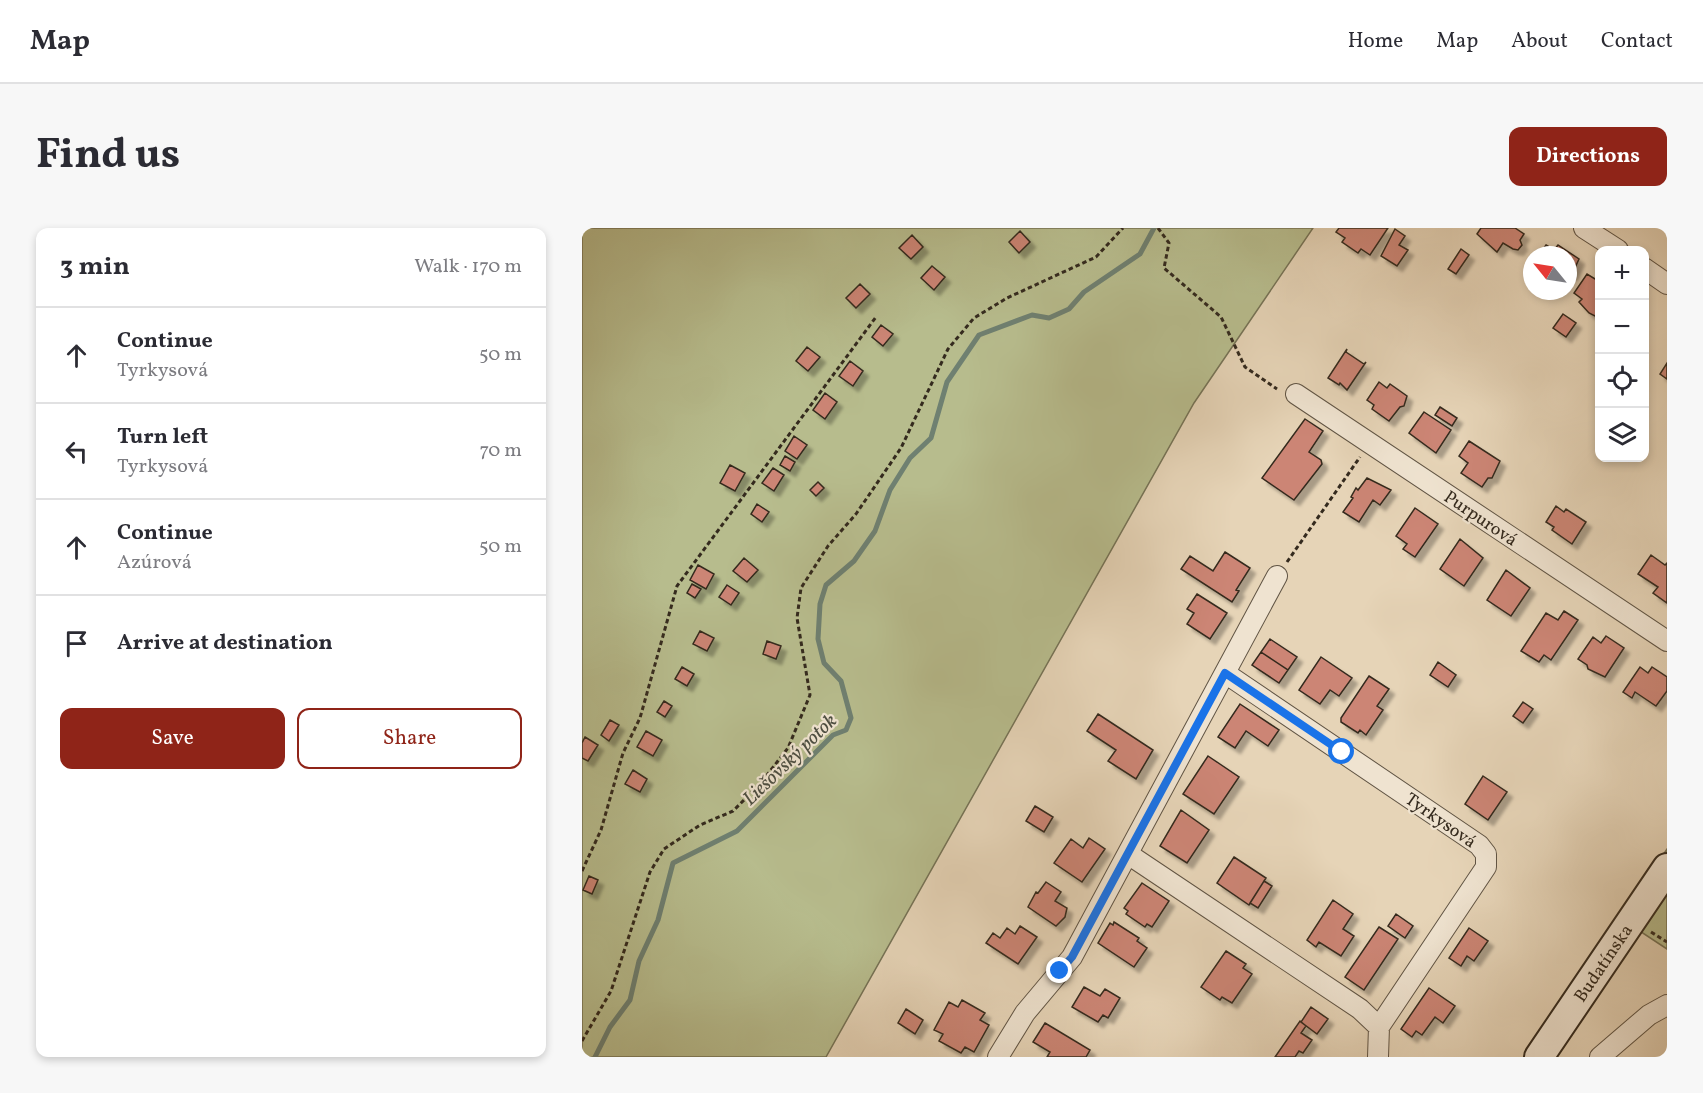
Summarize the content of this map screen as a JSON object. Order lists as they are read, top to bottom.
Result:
{
  "streets": {
    "street": ["Purpurová", "Tyrkysová", "Budatínska"]
  },
  "water": ["Liešovský potok"],
  "north": "top left",
  "page": {
    "header": "Map",
    "nav": [
      "Home",
      "Map",
      "About",
      "Contact"
    ],
    "title": "Find us",
    "buttons": [
      "Directions",
      ["Save", "Share"]
    ],
    "heading": ["3 min", "Walk · 170 m"],
    "map_buttons": ["+", "−"],
    "list": [
      ["Continue", "Tyrkysová", "50 m"],
      ["Turn left", "Tyrkysová", "70 m"],
      ["Continue", "Azúrová", "50 m"],
      "Arrive at destination"
    ]
  }
}
